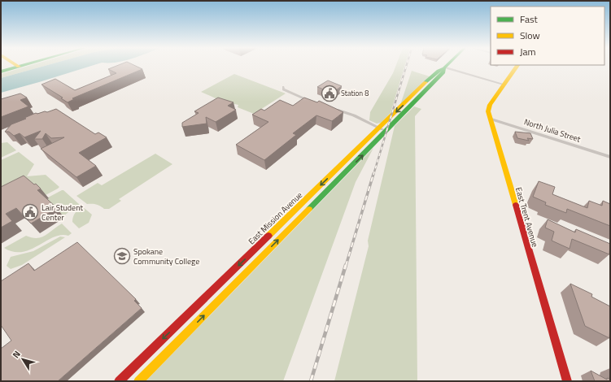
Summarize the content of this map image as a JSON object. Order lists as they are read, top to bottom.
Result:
{
  "streets": {
    "main road": ["East Trent Avenue", "East Mission Avenue"],
    "street": ["North Julia Street"]
  },
  "crossings": [
    ["North Julia Street", "East Trent Avenue"]
  ],
  "places": {
    "public building": ["Station 8", "Lair Student Center"],
    "school or university": ["Spokane Community College"]
  },
  "legend": ["Fast", "Slow", "Jam"],
  "north": "top left"
}
